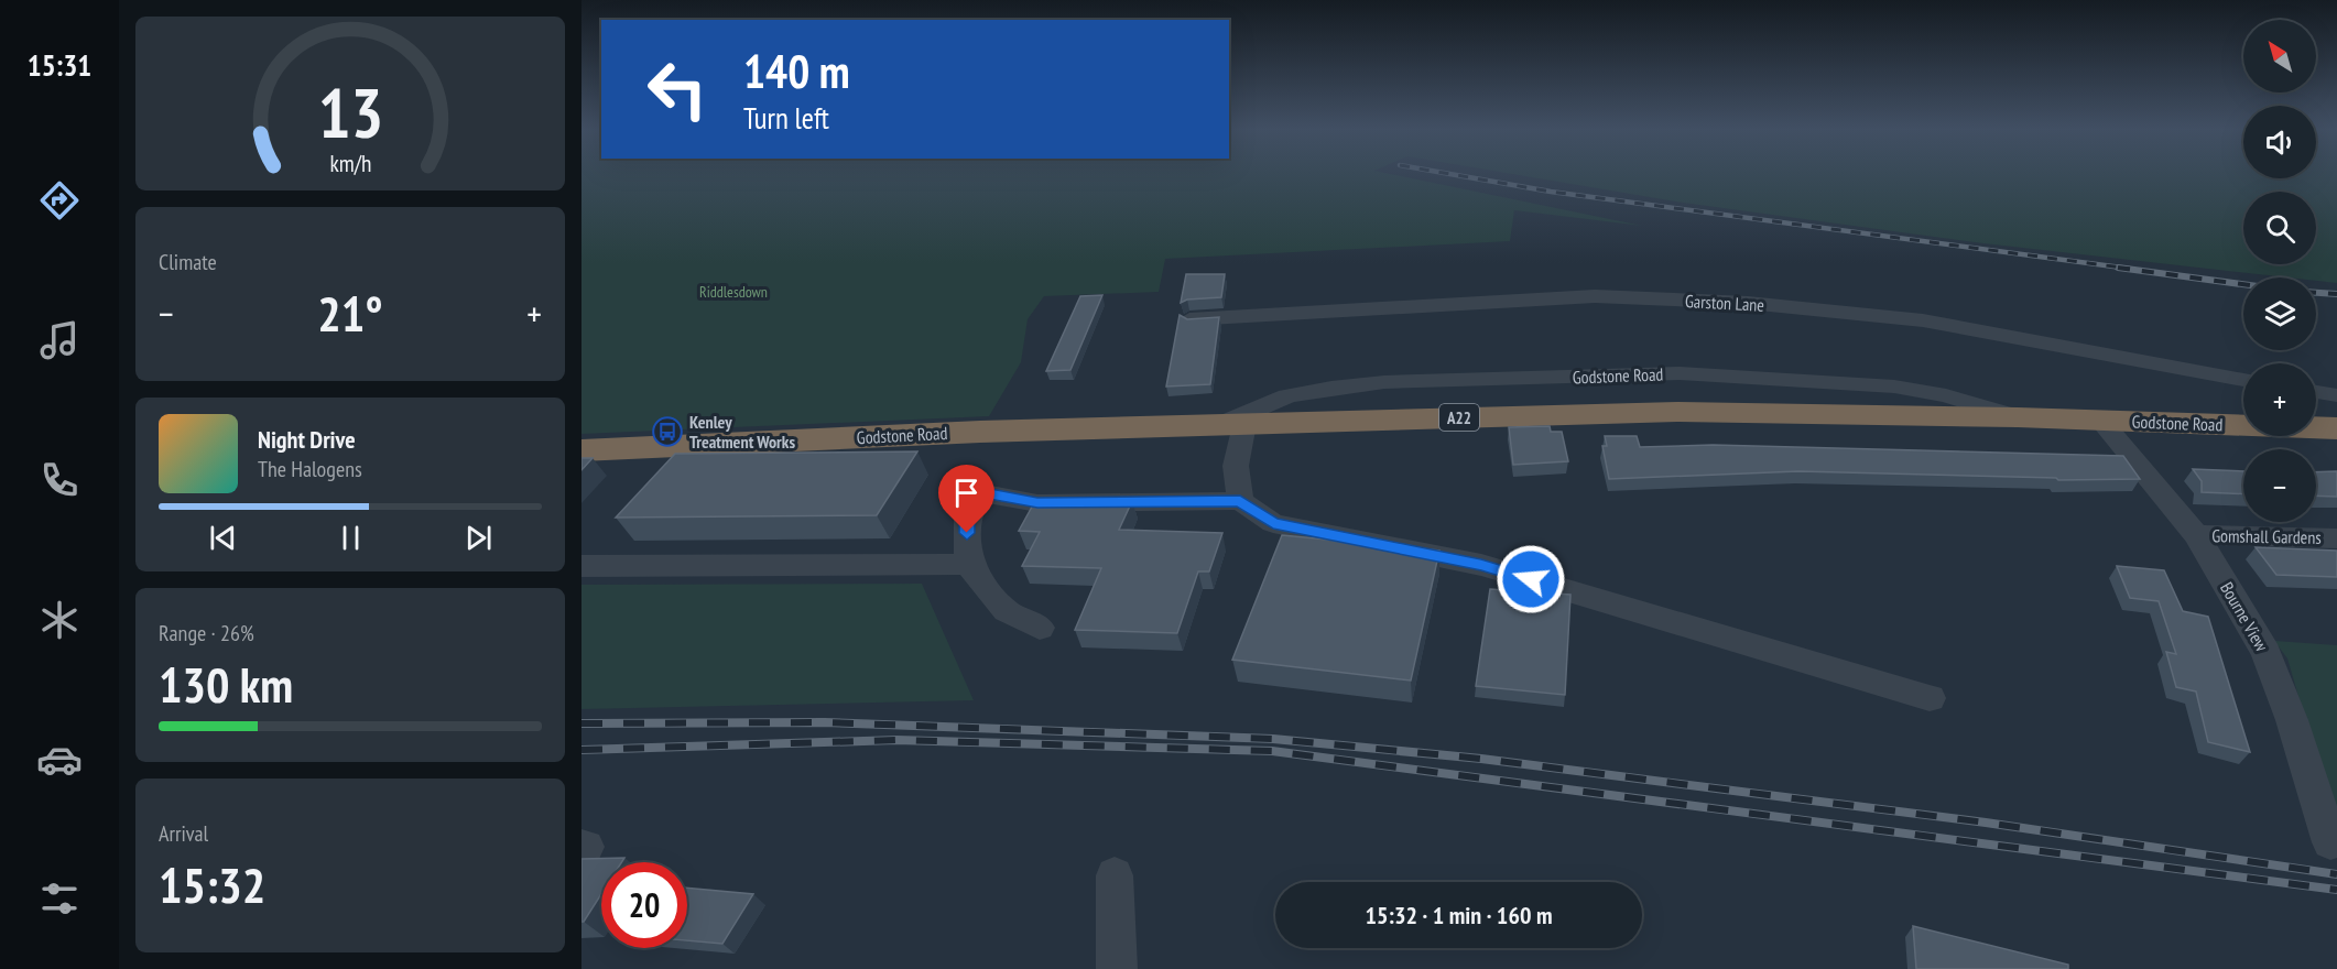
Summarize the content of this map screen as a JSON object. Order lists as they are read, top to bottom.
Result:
{
  "streets": {
    "highway": ["Godstone Road", "A22"],
    "street": ["Garston Lane", "Gomshall Gardens", "Bourne View"]
  },
  "crossings": [
    ["Godstone Road", "Bourne View"],
    ["Gomshall Gardens", "Bourne View"]
  ],
  "parks": ["Riddlesdown"],
  "places": {
    "bus stop": ["Kenley Treatment Works"]
  },
  "north": "top left",
  "page": {
    "tabs": "15:31",
    "map_buttons": ["+", "−"],
    "turn": ["140 m", "Turn left"],
    "tile": [
      "Climate",
      ["Range · 26%", "130 km"],
      ["Arrival", "15:32"]
    ],
    "heat": ["−", "21°", "+"],
    "song": ["Night Drive", "The Halogens"],
    "limit": "20",
    "trip": "15:32 · 1 min · 160 m",
    "gauge": ["13", "km/h"]
  }
}
